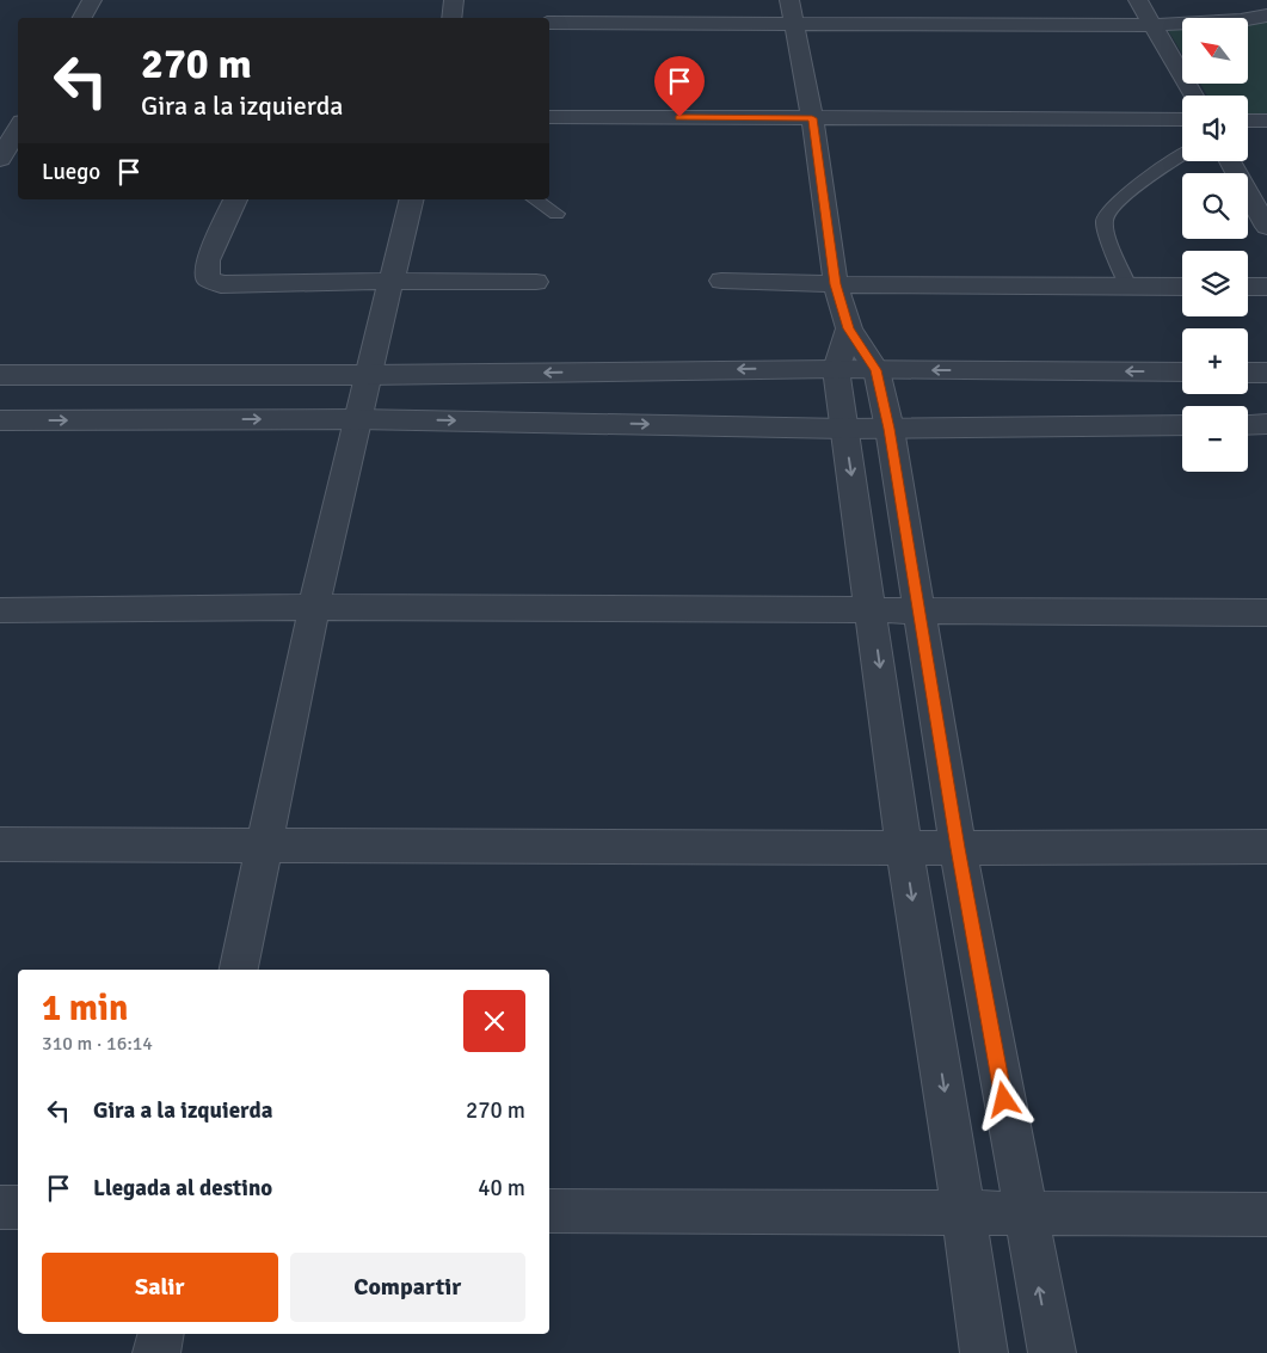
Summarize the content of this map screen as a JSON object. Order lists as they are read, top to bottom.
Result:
{
  "north": "top left",
  "page": {
    "map_buttons": ["+", "−"],
    "turn": ["270 m", "Gira a la izquierda"],
    "then": "Luego",
    "heading": ["1 min", "310 m · 16:14"],
    "list": [
      {
        "name": "Gira a la izquierda",
        "value": "270 m"
      },
      {
        "name": "Llegada al destino",
        "value": "40 m"
      }
    ],
    "buttons": ["Salir", "Compartir"]
  }
}
